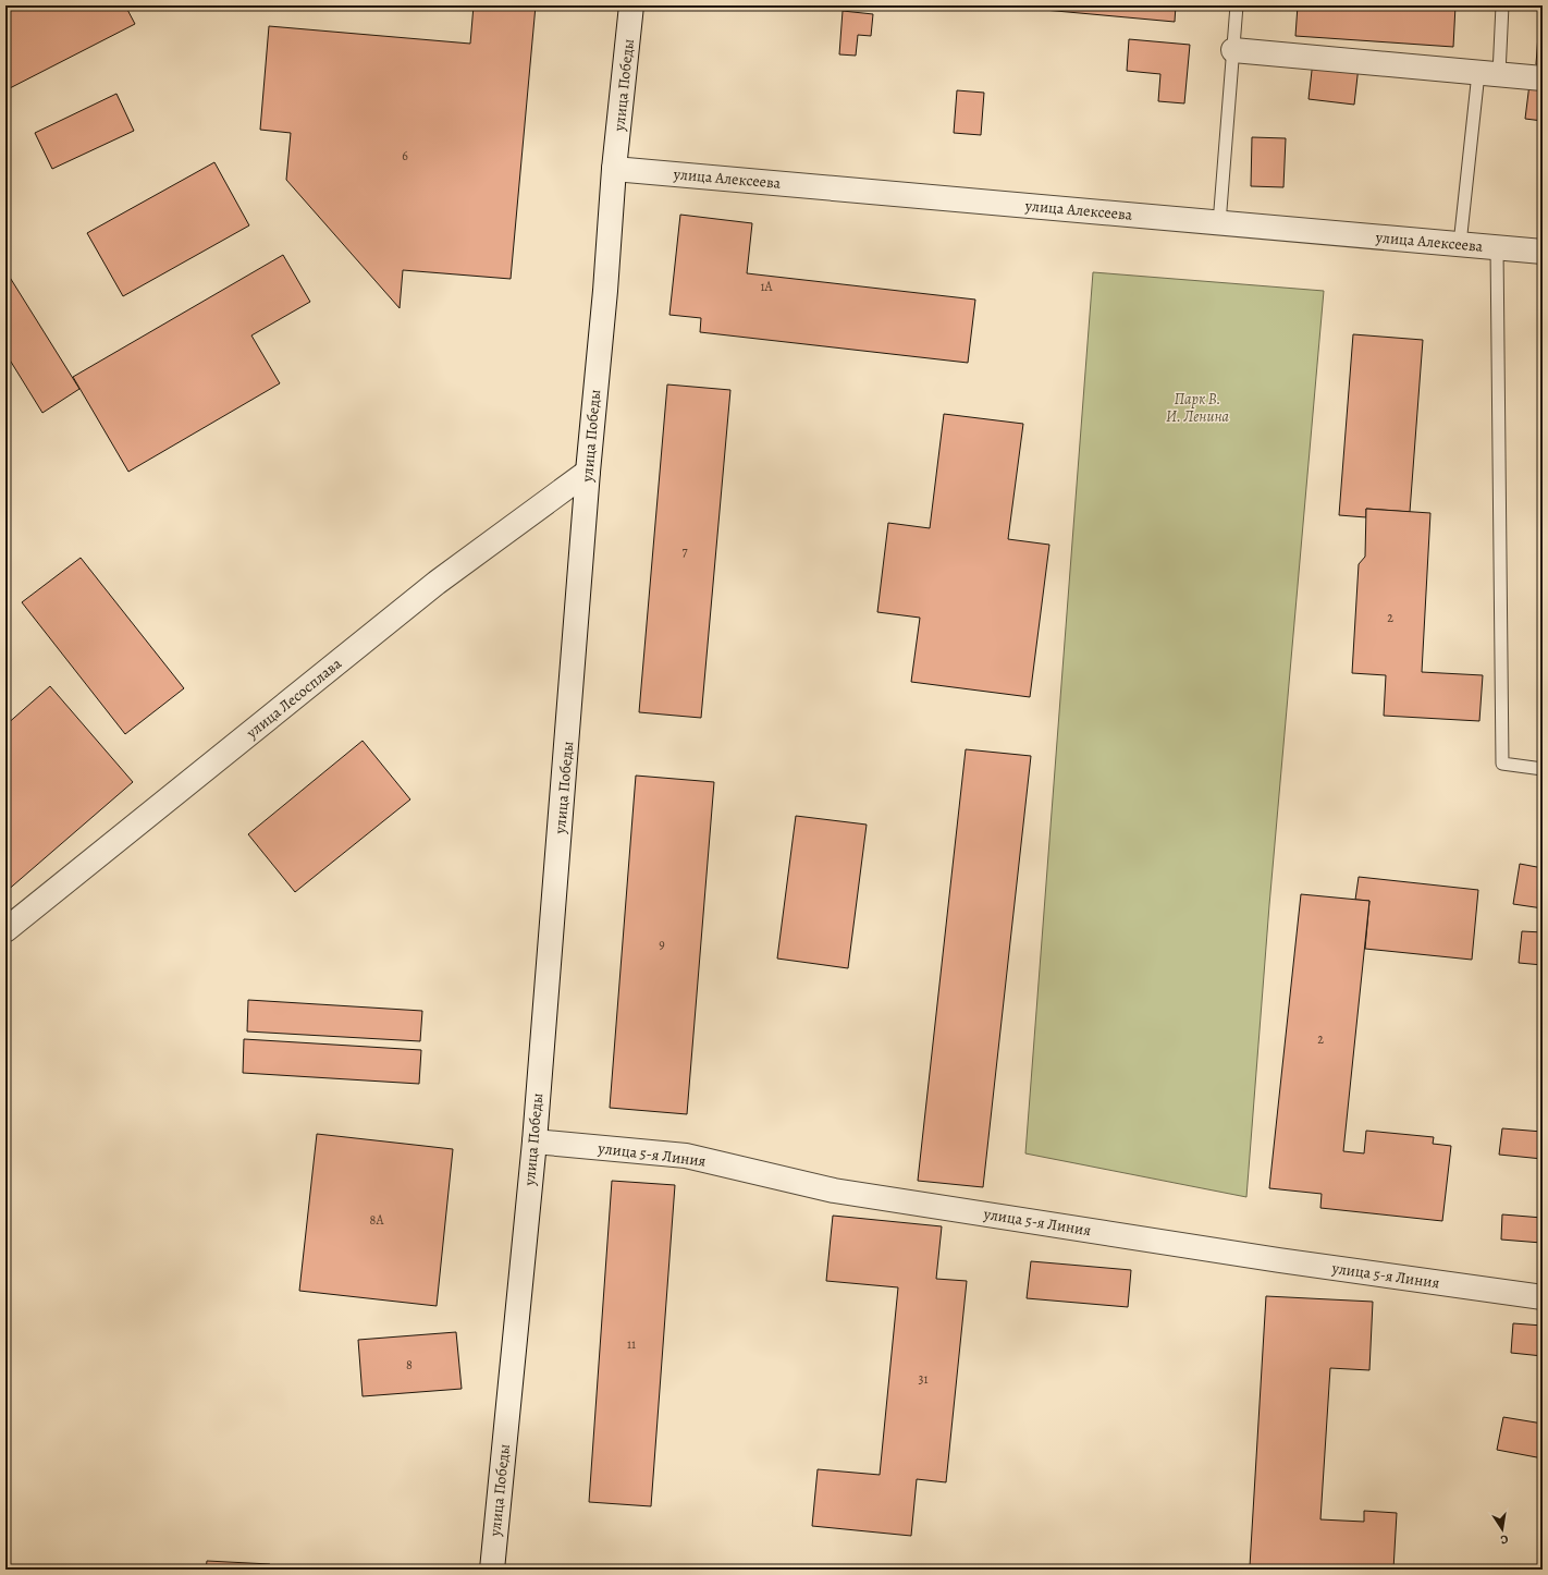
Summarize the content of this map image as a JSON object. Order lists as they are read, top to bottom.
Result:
{
  "streets": {
    "street": [
      "улица Победы",
      "улица Алексеева",
      "улица Лесосплава",
      "улица 5-я Линия"
    ]
  },
  "crossings": [
    ["улица Победы", "улица Алексеева"],
    ["улица Победы", "улица Лесосплава"],
    ["улица Победы", "улица 5-я Линия"]
  ],
  "parks": ["Парк В. И. Ленина"],
  "house_numbers": [
    "6",
    "1А",
    "7",
    "2",
    "9",
    "2",
    "8А",
    "11",
    "8",
    "31"
  ],
  "north": "bottom"
}
